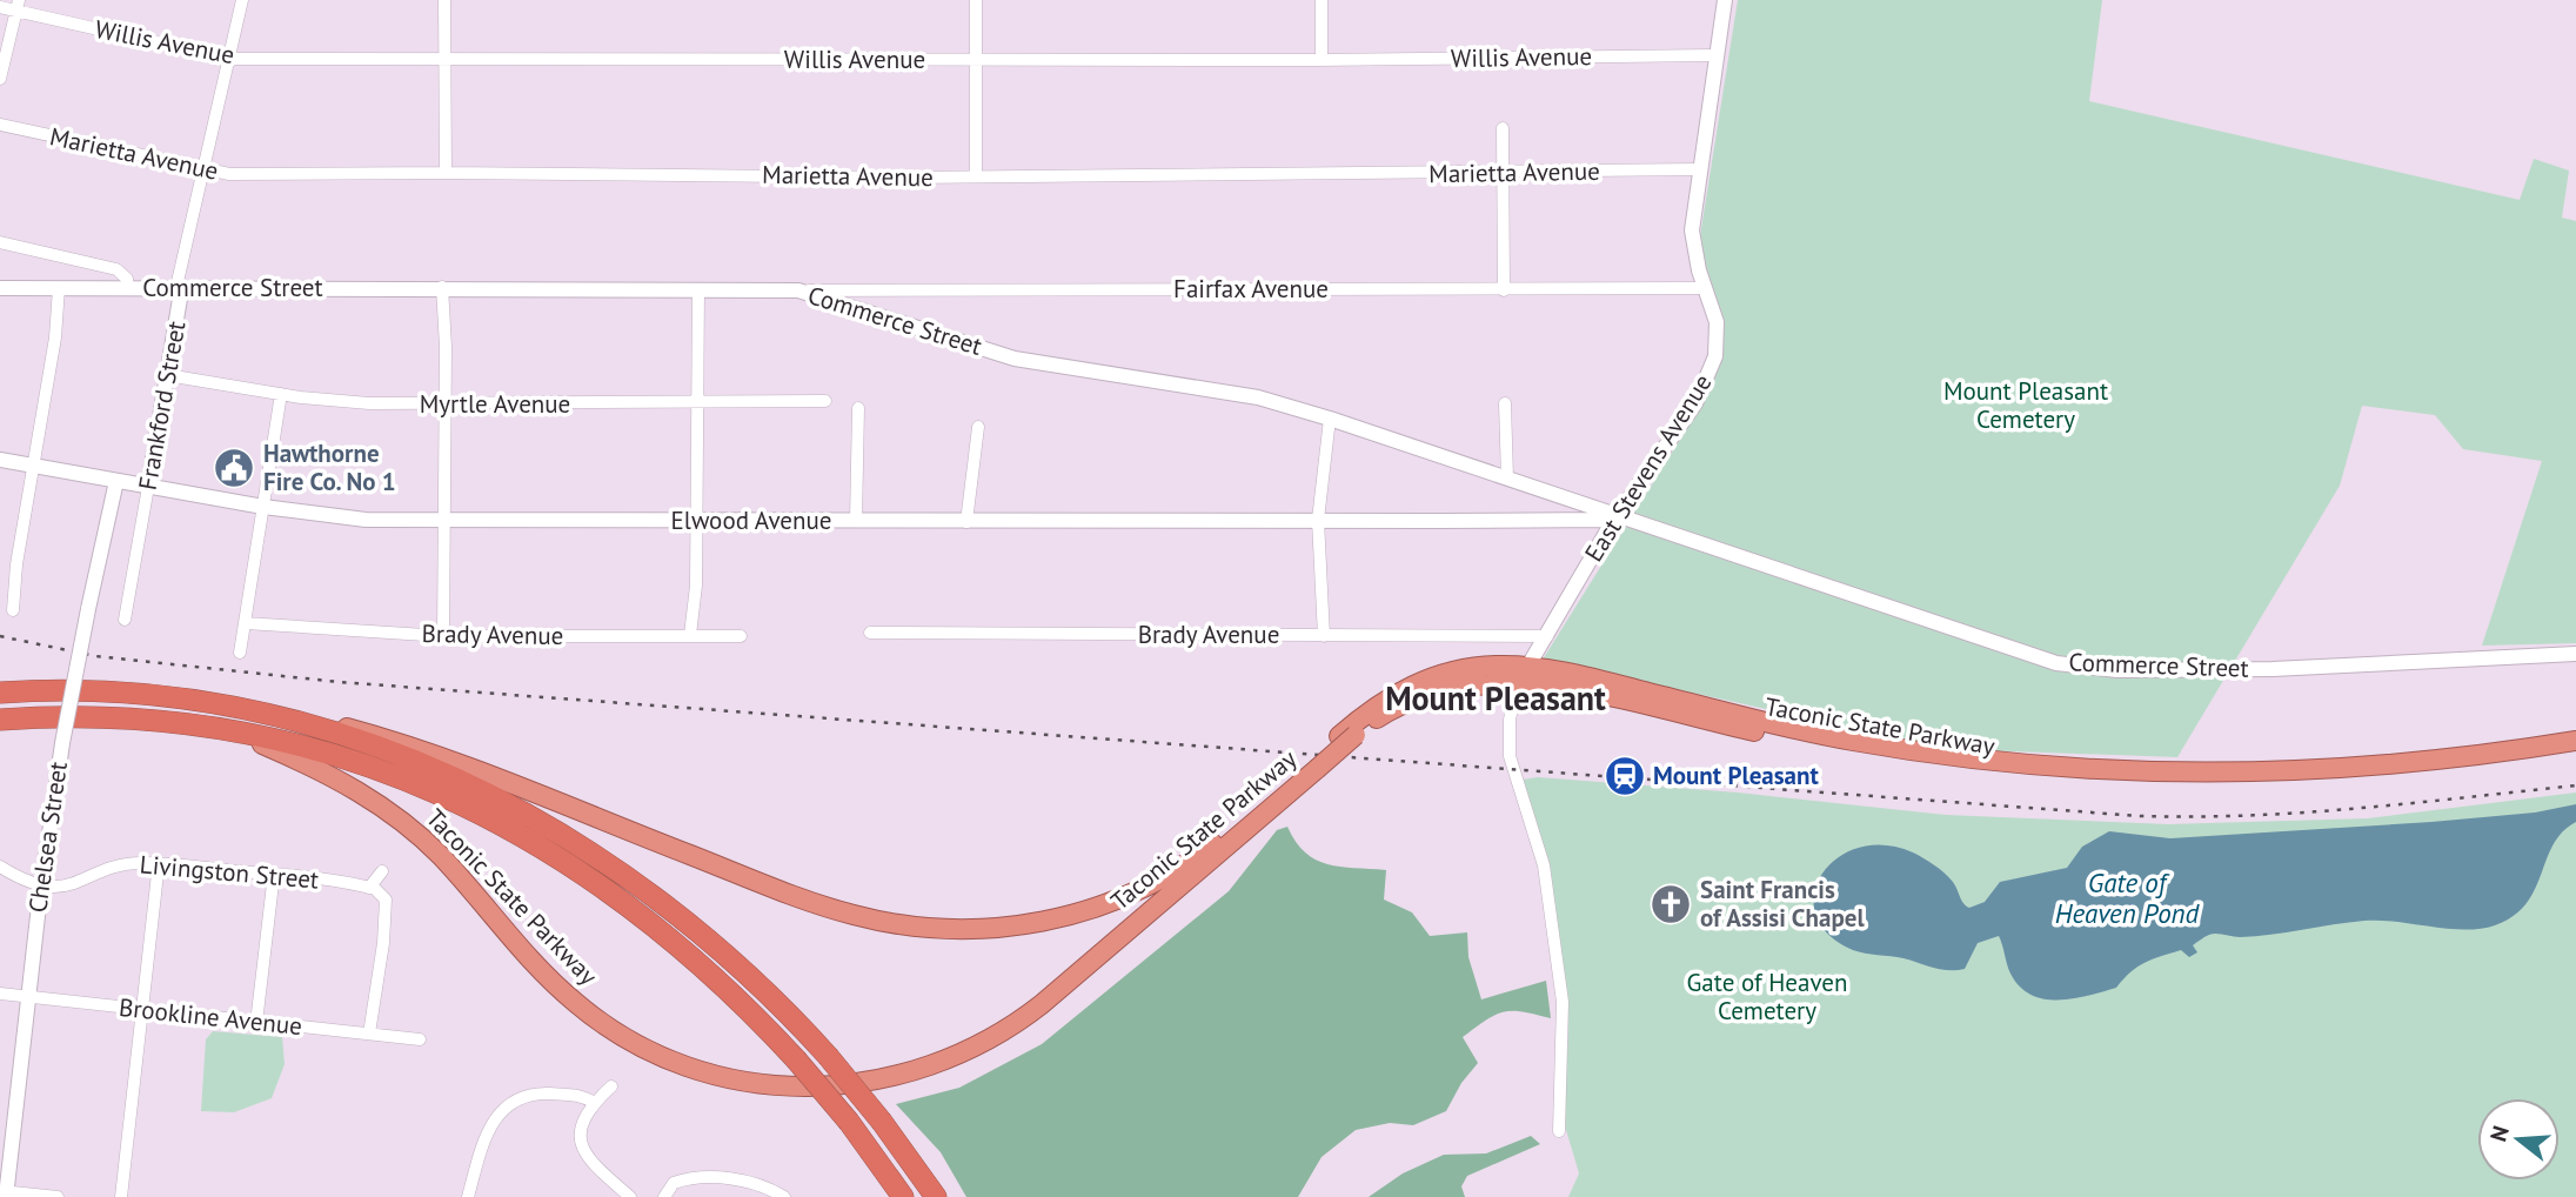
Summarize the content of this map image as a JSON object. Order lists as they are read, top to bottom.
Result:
{
  "streets": {
    "highway": ["Taconic State Parkway"],
    "street": [
      "Willis Avenue",
      "Marietta Avenue",
      "Commerce Street",
      "Fairfax Avenue",
      "Myrtle Avenue",
      "Frankford Street",
      "East Stevens Avenue",
      "Elwood Avenue",
      "Brady Avenue",
      "Chelsea Street",
      "Livingston Street",
      "Brookline Avenue"
    ]
  },
  "crossings": [
    ["Willis Avenue", "Frankford Street"],
    ["Willis Avenue", "East Stevens Avenue"],
    ["Marietta Avenue", "Frankford Street"],
    ["Marietta Avenue", "East Stevens Avenue"],
    ["Commerce Street", "Fairfax Avenue"],
    ["Commerce Street", "Frankford Street"],
    ["Commerce Street", "East Stevens Avenue"],
    ["Commerce Street", "Elwood Avenue"],
    ["Fairfax Avenue", "East Stevens Avenue"],
    ["Myrtle Avenue", "Frankford Street"],
    ["Frankford Street", "Elwood Avenue"],
    ["East Stevens Avenue", "Brady Avenue"],
    ["East Stevens Avenue", "Taconic State Parkway"],
    ["Elwood Avenue", "Chelsea Street"],
    ["Chelsea Street", "Livingston Street"],
    ["Chelsea Street", "Brookline Avenue"]
  ],
  "districts": ["Mount Pleasant"],
  "water": ["Gate of Heaven Pond"],
  "parks": ["Mount Pleasant Cemetery", "Gate of Heaven Cemetery"],
  "places": {
    "public building": ["Hawthorne Fire Co. No 1"],
    "station": ["Mount Pleasant"],
    "church": ["Saint Francis of Assisi Chapel"]
  },
  "north": "left"
}
